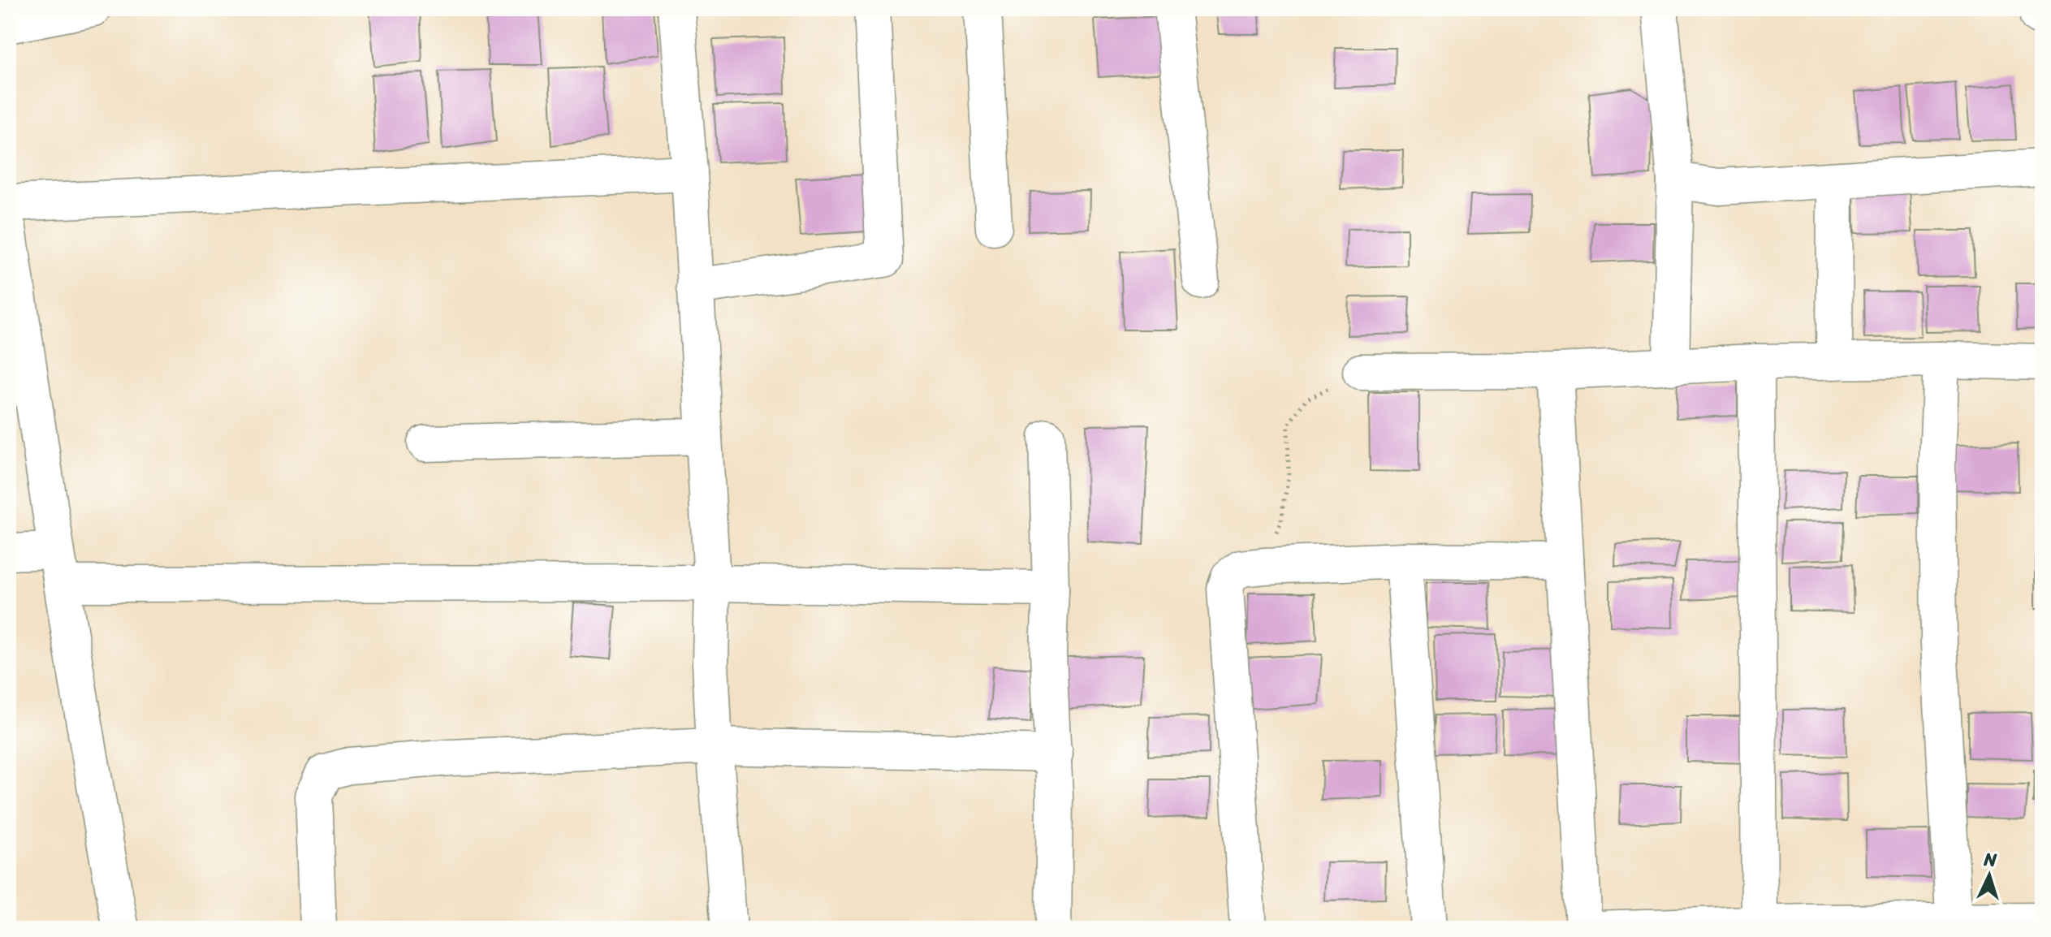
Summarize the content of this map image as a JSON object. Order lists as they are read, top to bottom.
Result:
{
  "north": "top"
}
